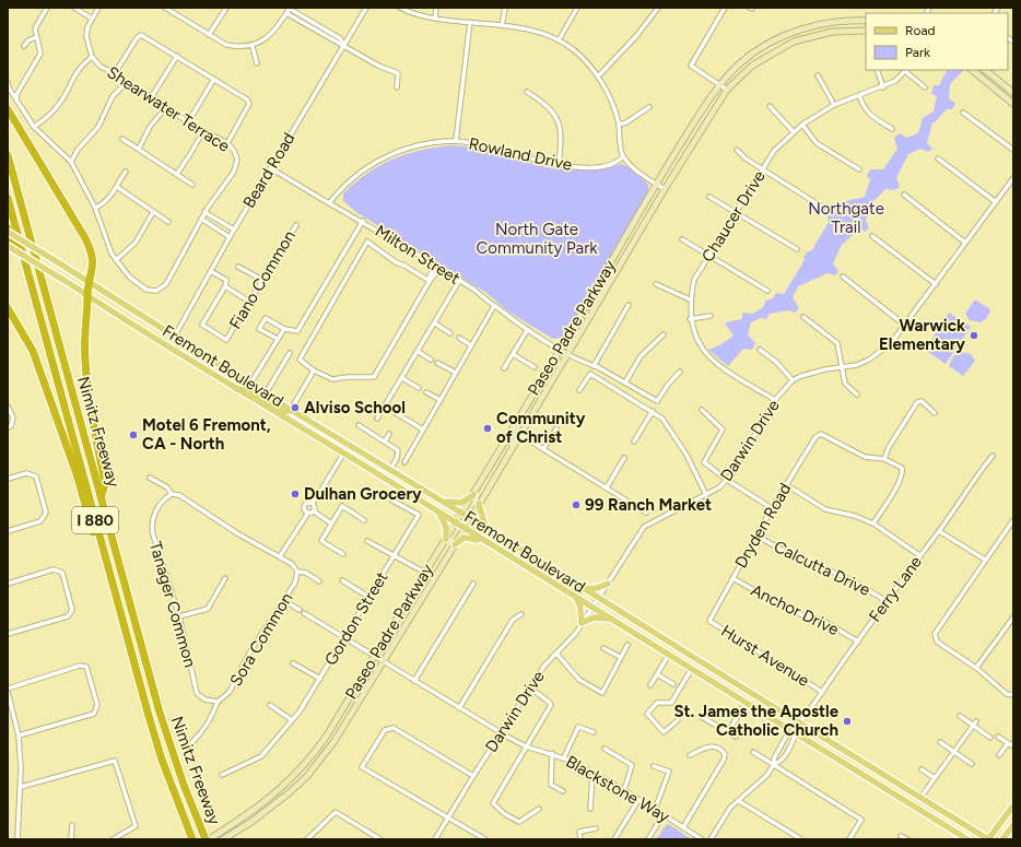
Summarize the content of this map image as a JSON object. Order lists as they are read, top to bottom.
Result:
{
  "streets": {
    "highway": ["Nimitz Freeway", "I 880"],
    "main road": ["Paseo Padre Parkway", "Fremont Boulevard"],
    "street": [
      "Shearwater Terrace",
      "Rowland Drive",
      "Beard Road",
      "Chaucer Drive",
      "Milton Street",
      "Fiano Common",
      "Darwin Drive",
      "Dryden Road",
      "Calcutta Drive",
      "Ferry Lane",
      "Tanager Common",
      "Anchor Drive",
      "Gordon Street",
      "Sora Common",
      "Hurst Avenue",
      "Blackstone Way"
    ]
  },
  "crossings": [
    ["Rowland Drive", "Milton Street"],
    ["Beard Road", "Milton Street"],
    ["Beard Road", "Fremont Boulevard"],
    ["Chaucer Drive", "Darwin Drive"],
    ["Milton Street", "Paseo Padre Parkway"],
    ["Paseo Padre Parkway", "Fremont Boulevard"],
    ["Paseo Padre Parkway", "Blackstone Way"],
    ["Fremont Boulevard", "Darwin Drive"],
    ["Fremont Boulevard", "Ferry Lane"],
    ["Darwin Drive", "Blackstone Way"],
    ["Dryden Road", "Calcutta Drive"],
    ["Dryden Road", "Anchor Drive"],
    ["Dryden Road", "Hurst Avenue"],
    ["Calcutta Drive", "Ferry Lane"],
    ["Ferry Lane", "Anchor Drive"],
    ["Ferry Lane", "Hurst Avenue"],
    ["Tanager Common", "Sora Common"],
    ["Gordon Street", "Blackstone Way"]
  ],
  "parks": ["Northgate Trail", "North Gate Community Park"],
  "places": [
    "Warwick Elementary",
    "Alviso School",
    "Community of Christ",
    "Motel 6 Fremont, CA - North",
    "Dulhan Grocery",
    "99 Ranch Market",
    "St. James the Apostle Catholic Church"
  ],
  "legend": ["Road", "Park"]
}
